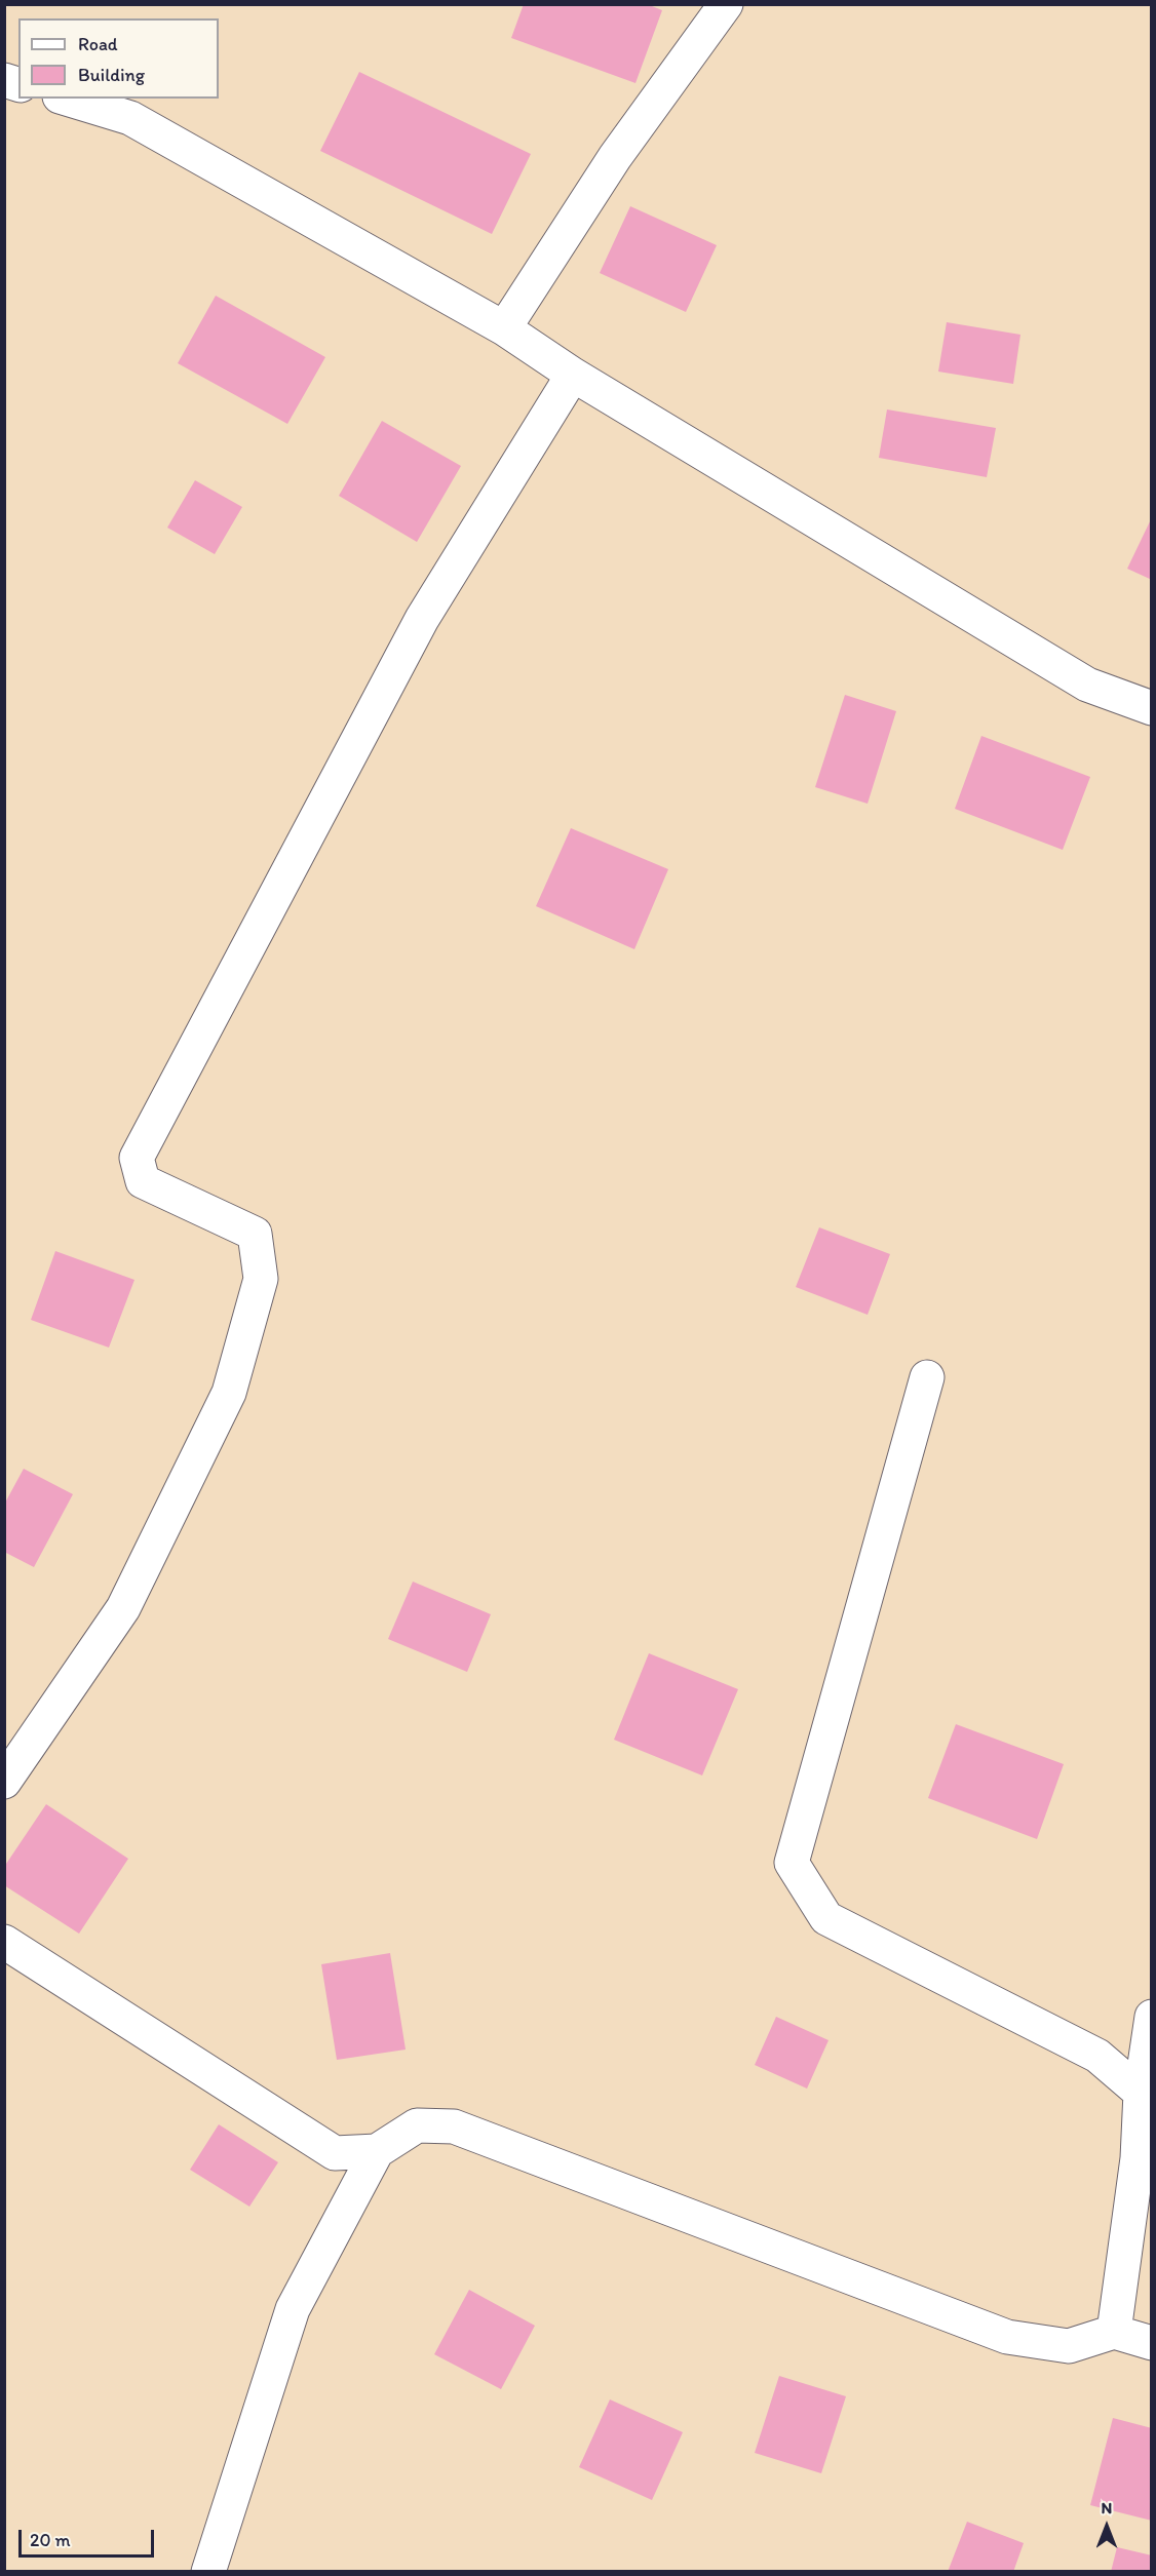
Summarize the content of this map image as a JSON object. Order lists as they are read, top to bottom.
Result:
{
  "legend": ["Road", "Building"],
  "scale_bar": "20 m",
  "north": "top"
}
